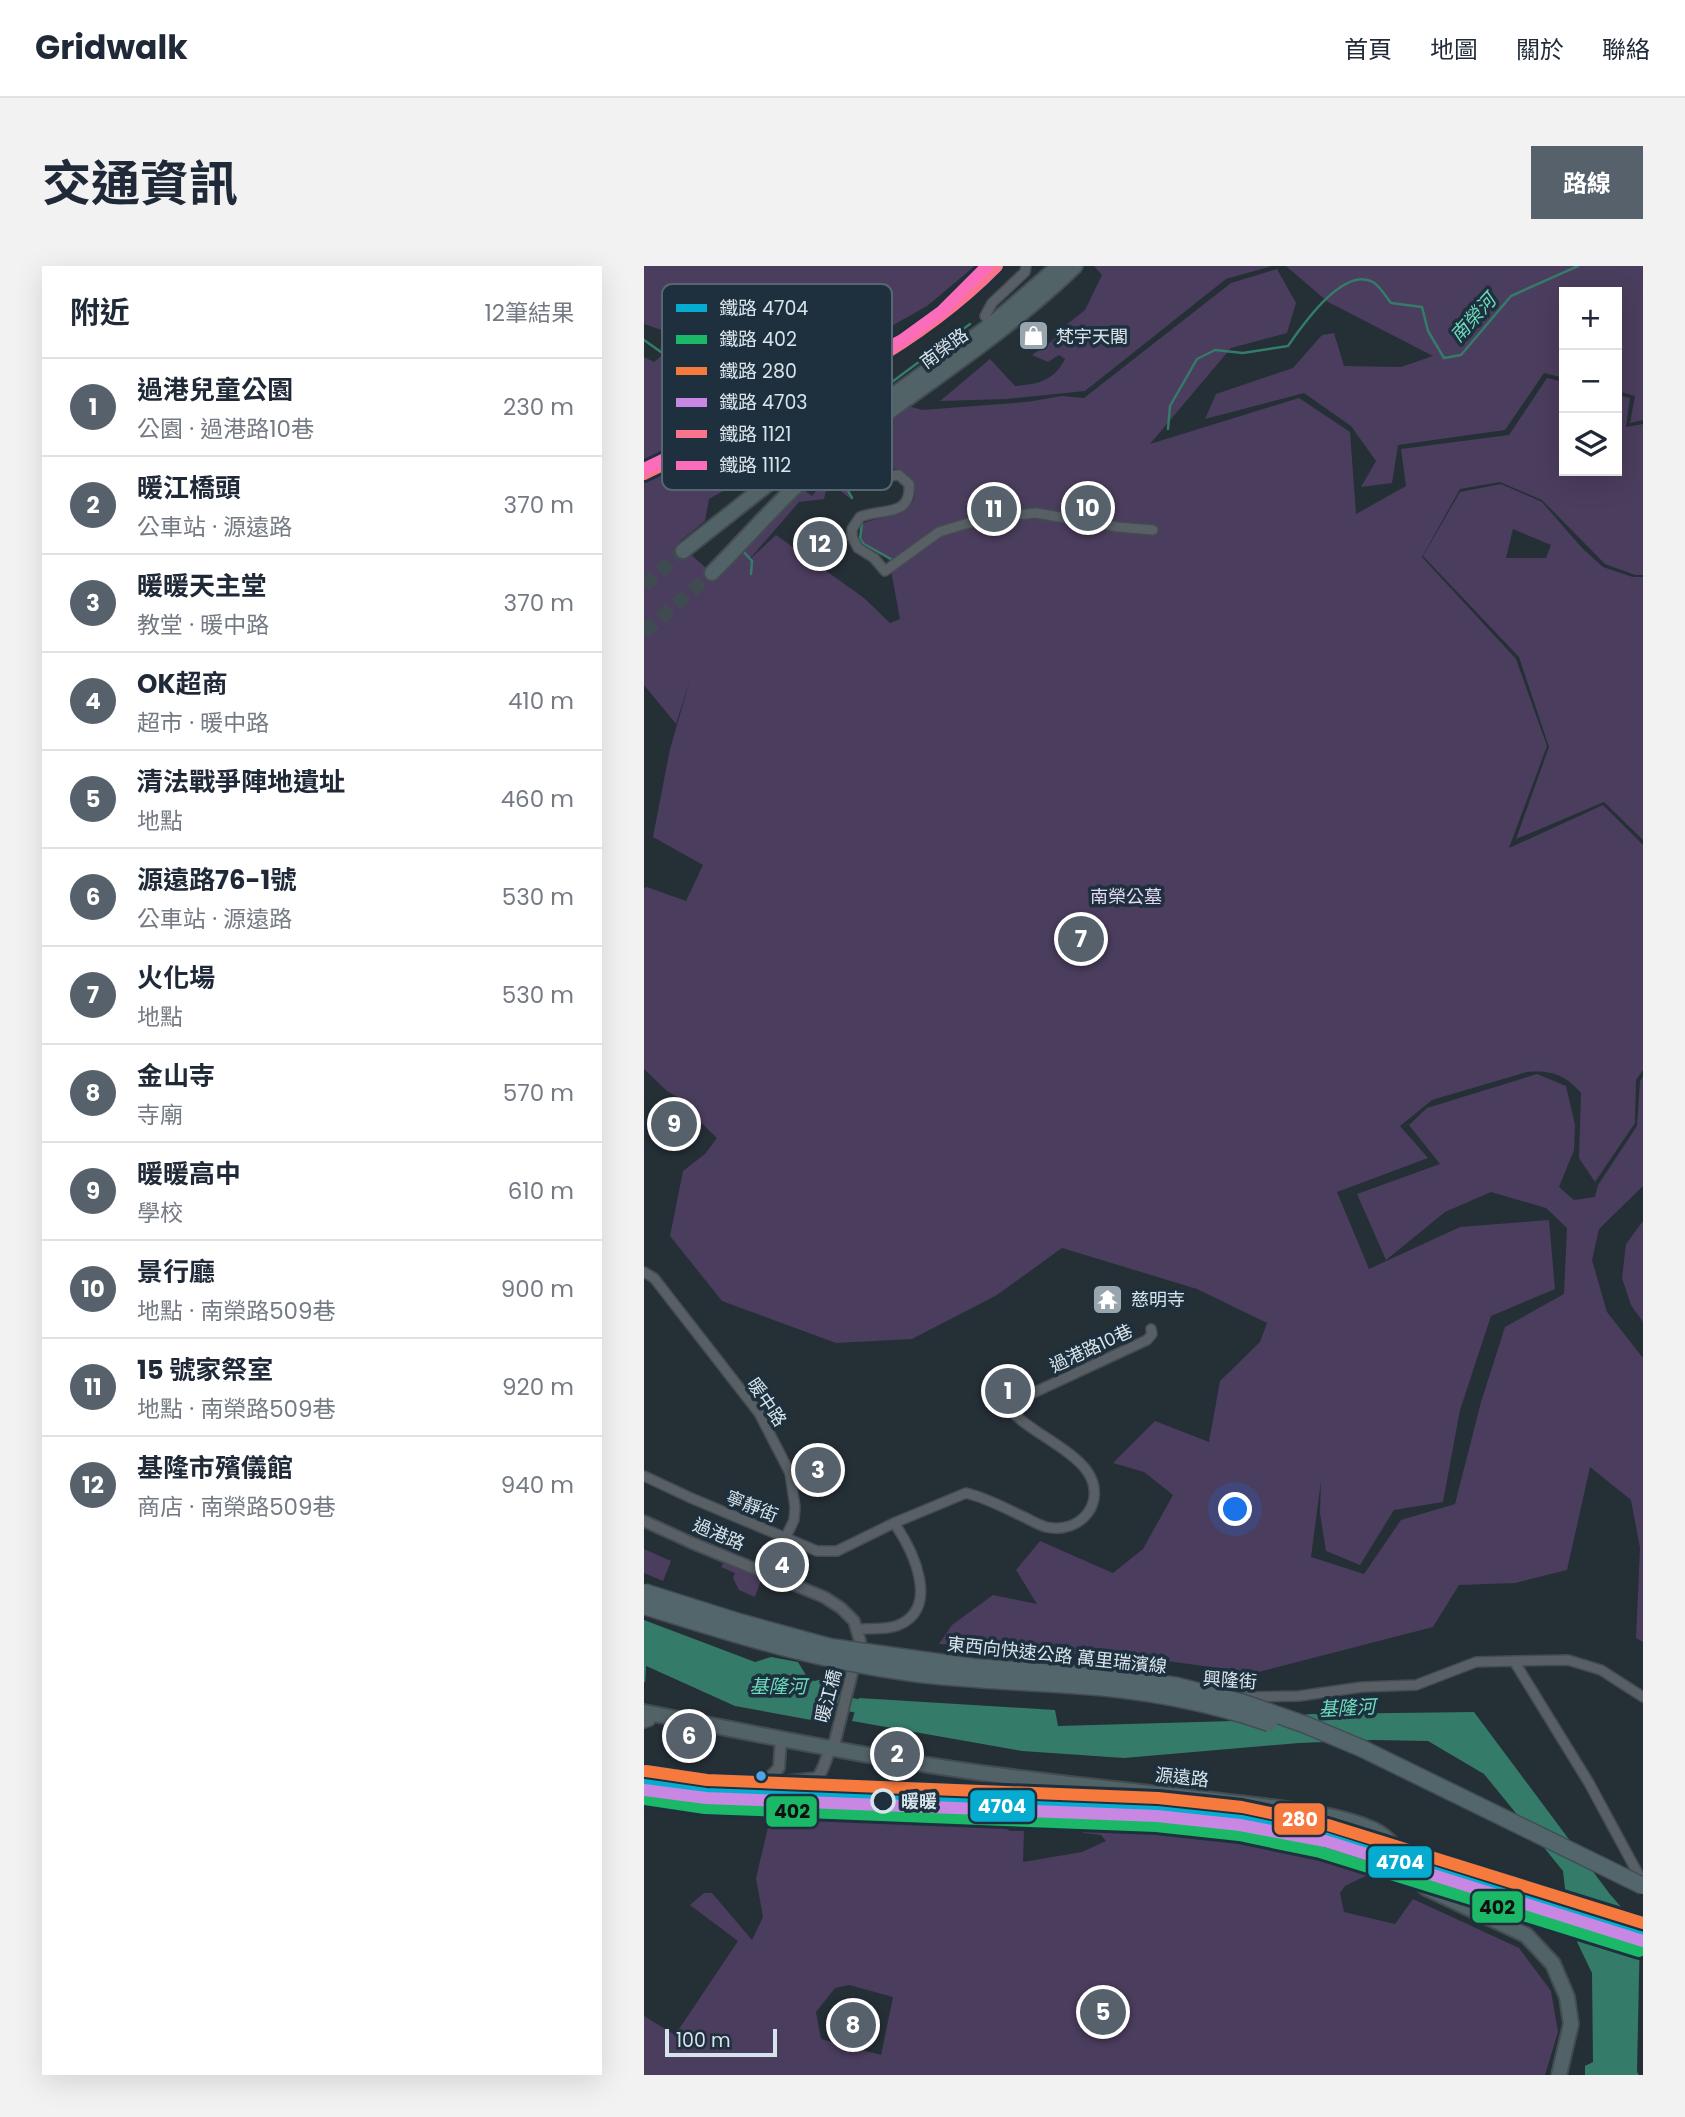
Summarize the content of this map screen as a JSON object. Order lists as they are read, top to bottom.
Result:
{
  "streets": {
    "highway": ["東西向快速公路 萬里瑞濱線"],
    "main road": ["南榮路", "源遠路"],
    "street": [
      "過港路10巷",
      "暖中路",
      "寧靜街",
      "過港路",
      "興隆街",
      "暖江橋"
    ]
  },
  "crossings": [
    ["過港路10巷", "寧靜街"],
    ["暖中路", "寧靜街"],
    ["暖中路", "過港路"],
    ["興隆街", "暖江橋"],
    ["暖江橋", "源遠路"]
  ],
  "water": ["南榮河", "基隆河"],
  "parks": ["南榮公墓"],
  "places": {
    "shop": ["梵宇天閣"],
    "temple": ["慈明寺"],
    "other": ["暖暖"]
  },
  "lines": [
    "rail line 1121",
    "rail line 1112",
    "rail line 280",
    "rail line 4704",
    "rail line 4703",
    "rail line 402"
  ],
  "legend": [
    "鐵路 4704",
    "鐵路 402",
    "鐵路 280",
    "鐵路 4703",
    "鐵路 1121",
    "鐵路 1112"
  ],
  "scale_bar": "100 m",
  "page": {
    "header": "Gridwalk",
    "nav": [
      "首頁",
      "地圖",
      "關於",
      "聯絡"
    ],
    "title": "交通資訊",
    "buttons": "路線",
    "heading": ["附近", "12筆結果"],
    "map_buttons": ["+", "−"],
    "list": [
      {
        "mark": "1",
        "name": "過港兒童公園",
        "note": "公園 · 過港路10巷",
        "value": "230 m"
      },
      {
        "mark": "2",
        "name": "暖江橋頭",
        "note": "公車站 · 源遠路",
        "value": "370 m"
      },
      {
        "mark": "3",
        "name": "暖暖天主堂",
        "note": "教堂 · 暖中路",
        "value": "370 m"
      },
      {
        "mark": "4",
        "name": "OK超商",
        "note": "超市 · 暖中路",
        "value": "410 m"
      },
      {
        "mark": "5",
        "name": "清法戰爭陣地遺址",
        "note": "地點",
        "value": "460 m"
      },
      {
        "mark": "6",
        "name": "源遠路76-1號",
        "note": "公車站 · 源遠路",
        "value": "530 m"
      },
      {
        "mark": "7",
        "name": "火化場",
        "note": "地點",
        "value": "530 m"
      },
      {
        "mark": "8",
        "name": "金山寺",
        "note": "寺廟",
        "value": "570 m"
      },
      {
        "mark": "9",
        "name": "暖暖高中",
        "note": "學校",
        "value": "610 m"
      },
      {
        "mark": "10",
        "name": "景行廳",
        "note": "地點 · 南榮路509巷",
        "value": "900 m"
      },
      {
        "mark": "11",
        "name": "15 號家祭室",
        "note": "地點 · 南榮路509巷",
        "value": "920 m"
      },
      {
        "mark": "12",
        "name": "基隆市殯儀館",
        "note": "商店 · 南榮路509巷",
        "value": "940 m"
      }
    ],
    "pins": [
      "10",
      "11",
      "12",
      "7",
      "9",
      "1",
      "3",
      "4",
      "6",
      "2",
      "5",
      "8"
    ],
    "scale": "100 m"
  }
}
